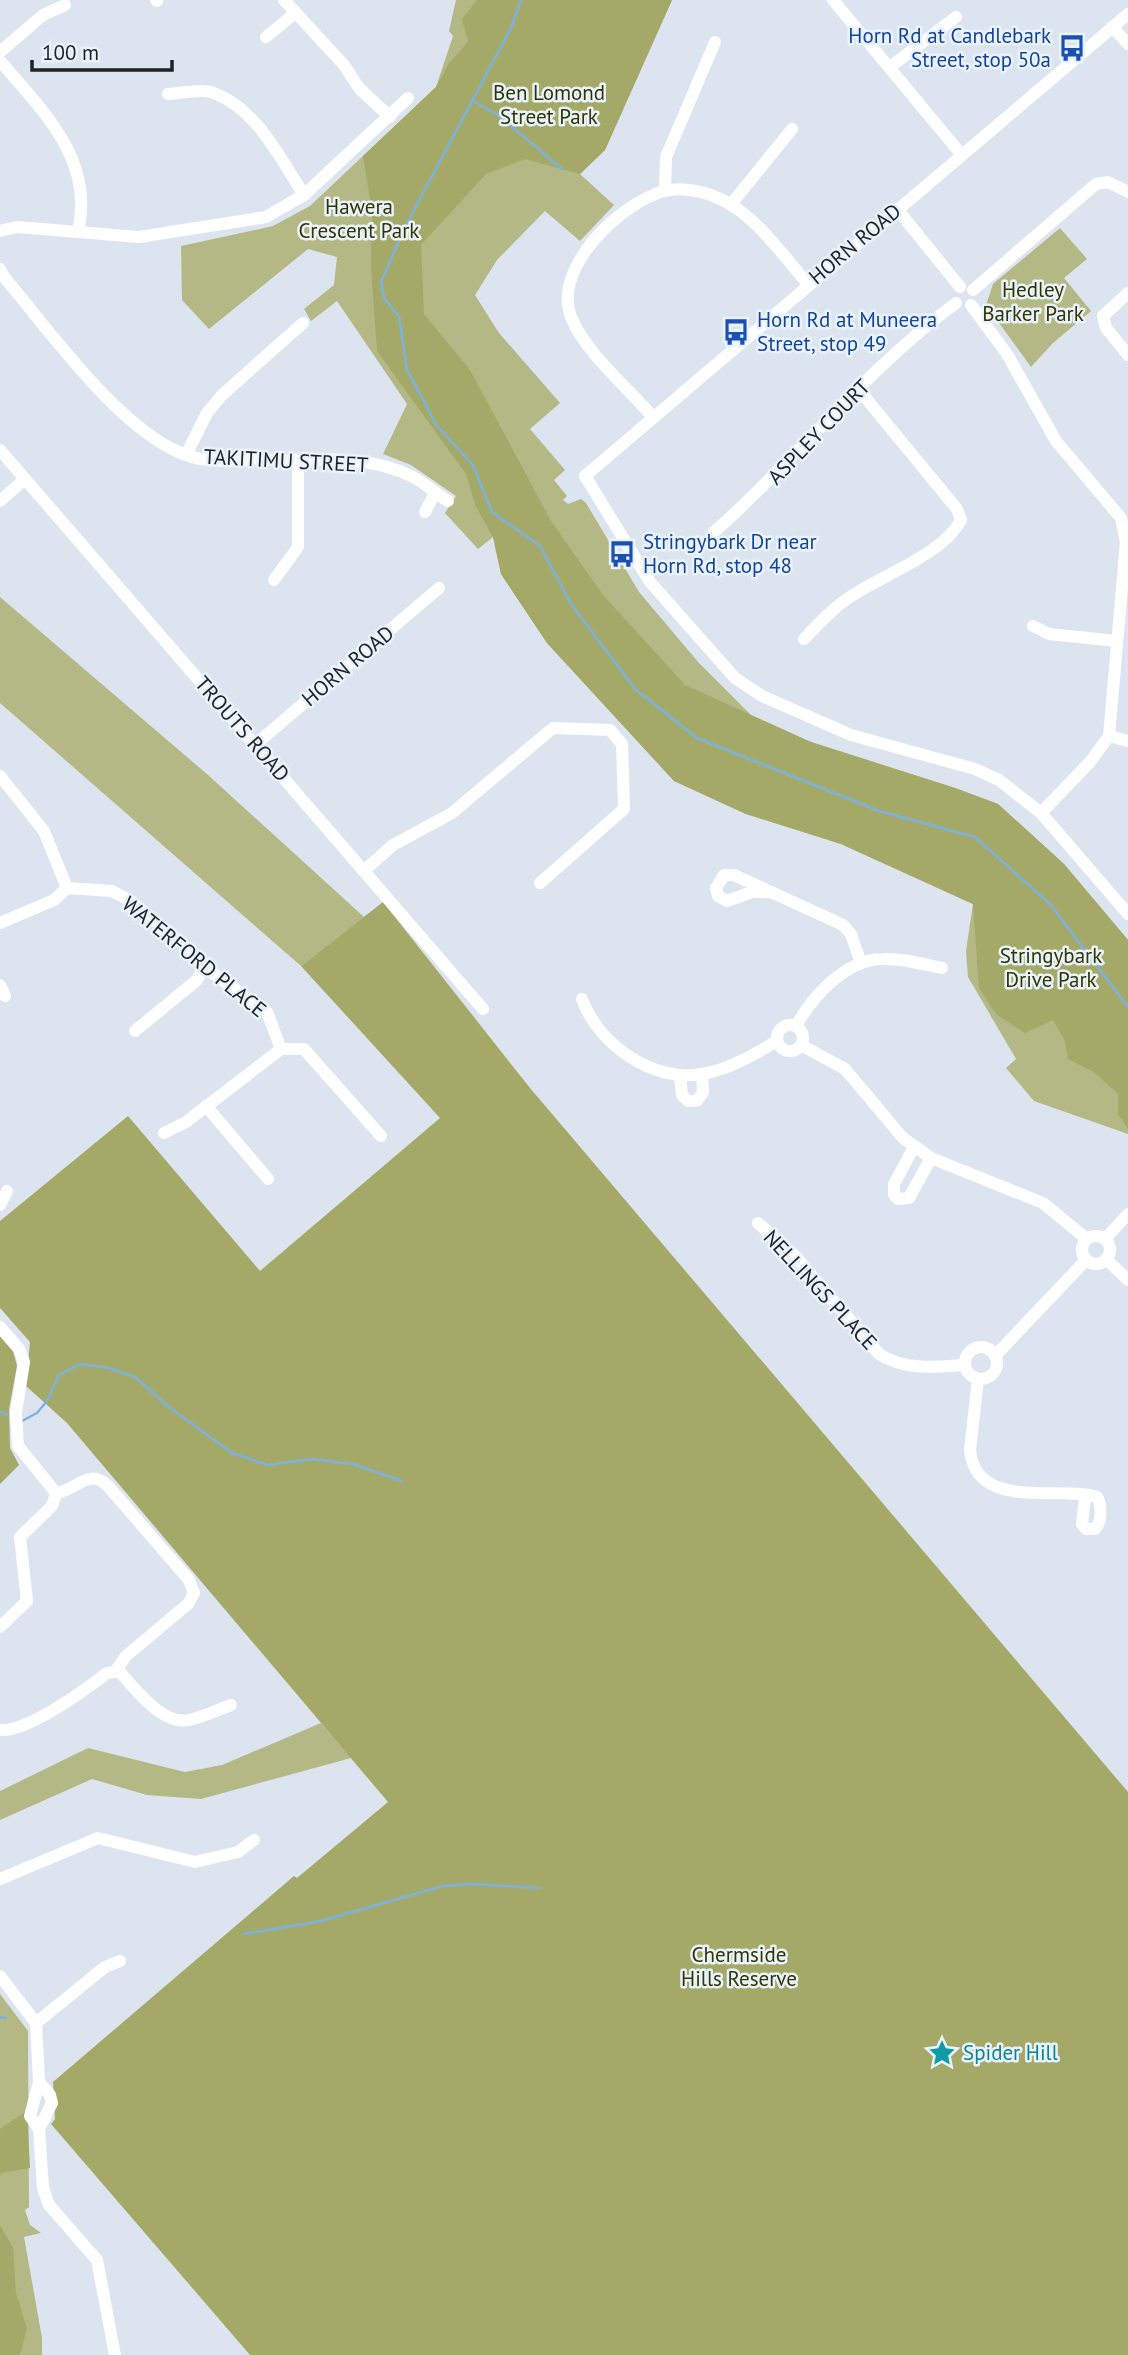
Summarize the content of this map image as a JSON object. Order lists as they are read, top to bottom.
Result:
{
  "streets": {
    "street": [
      "HORN ROAD",
      "ASPLEY COURT",
      "TAKITIMU STREET",
      "TROUTS ROAD",
      "WATERFORD PLACE",
      "NELLINGS PLACE"
    ]
  },
  "crossings": [
    ["HORN ROAD", "TROUTS ROAD"]
  ],
  "parks": [
    "Ben Lomond Street Park",
    "Hawera Crescent Park",
    "Hedley Barker Park",
    "Stringybark Drive Park",
    "Chermside Hills Reserve"
  ],
  "places": {
    "bus stop": ["Horn Rd at Candlebark Street, stop 50a", "Horn Rd at Muneera Street, stop 49", "Stringybark Dr near Horn Rd, stop 48"],
    "place": ["Spider Hill"]
  },
  "scale_bar": "100 m"
}
